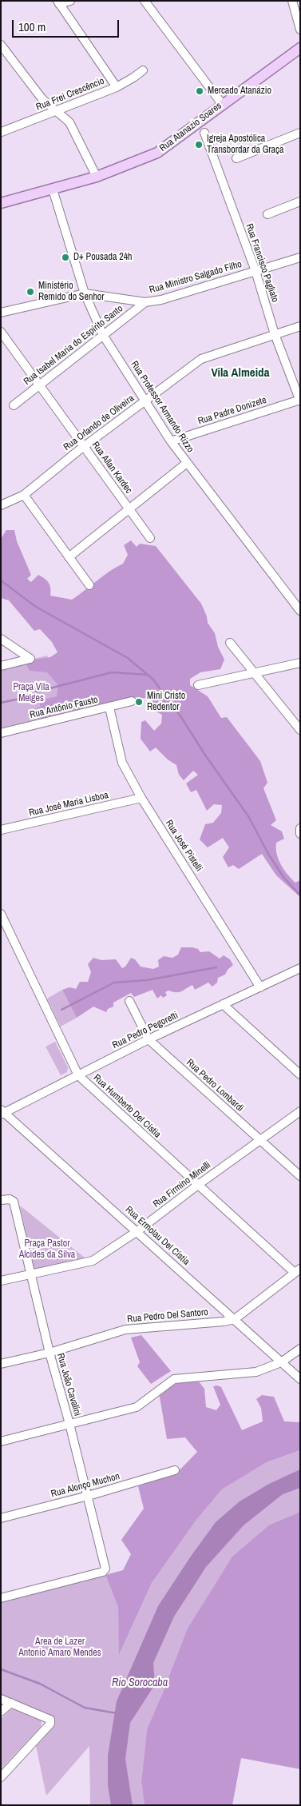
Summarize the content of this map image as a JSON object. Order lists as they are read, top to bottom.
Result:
{
  "streets": {
    "main road": ["Rua Atanazio Soares"],
    "street": [
      "Rua Frei Crescêncio",
      "Rua Francisco Pagliato",
      "Rua Ministro Salgado Filho",
      "Rua Isabel Maria do Espírito Santo",
      "Rua Professor Armando Rizzo",
      "Rua Padre Donizete",
      "Rua Orlando de Oliveira",
      "Rua Allan Kardec",
      "Rua Antônio Fausto",
      "Rua José Maria Lisboa",
      "Rua José Pistelli",
      "Rua Pedro Pegoretti",
      "Rua Pedro Lombardi",
      "Rua Humberto Del Cístia",
      "Rua Firmino Minelli",
      "Rua Ermolau Del Cístia",
      "Rua Pedro Del Santoro",
      "Rua João Cavalini",
      "Rua Alonço Muchon"
    ]
  },
  "crossings": [
    ["Rua Atanazio Soares", "Rua Professor Armando Rizzo"],
    ["Rua Francisco Pagliato", "Rua Ministro Salgado Filho"],
    ["Rua Francisco Pagliato", "Rua Padre Donizete"],
    ["Rua Francisco Pagliato", "Rua Orlando de Oliveira"],
    ["Rua Ministro Salgado Filho", "Rua Isabel Maria do Espírito Santo"],
    ["Rua Ministro Salgado Filho", "Rua Professor Armando Rizzo"],
    ["Rua Isabel Maria do Espírito Santo", "Rua Professor Armando Rizzo"],
    ["Rua Isabel Maria do Espírito Santo", "Rua Allan Kardec"],
    ["Rua Professor Armando Rizzo", "Rua Padre Donizete"],
    ["Rua Professor Armando Rizzo", "Rua Orlando de Oliveira"],
    ["Rua Orlando de Oliveira", "Rua Allan Kardec"],
    ["Rua Antônio Fausto", "Rua José Pistelli"],
    ["Rua José Maria Lisboa", "Rua José Pistelli"],
    ["Rua José Pistelli", "Rua Pedro Pegoretti"],
    ["Rua Pedro Pegoretti", "Rua Pedro Lombardi"],
    ["Rua Pedro Pegoretti", "Rua Humberto Del Cístia"],
    ["Rua Pedro Pegoretti", "Rua Ermolau Del Cístia"],
    ["Rua Pedro Lombardi", "Rua Firmino Minelli"],
    ["Rua Humberto Del Cístia", "Rua Firmino Minelli"],
    ["Rua Humberto Del Cístia", "Rua Pedro Del Santoro"],
    ["Rua Firmino Minelli", "Rua Ermolau Del Cístia"],
    ["Rua Firmino Minelli", "Rua João Cavalini"],
    ["Rua Ermolau Del Cístia", "Rua Pedro Del Santoro"],
    ["Rua Pedro Del Santoro", "Rua João Cavalini"],
    ["Rua João Cavalini", "Rua Alonço Muchon"]
  ],
  "districts": ["Vila Almeida"],
  "water": ["Rio Sorocaba"],
  "parks": ["Praça Vila Melges", "Praça Pastor Alcides da Silva", "Area de Lazer Antonio Amaro Mendes"],
  "places": [
    "Mercado Atanázio",
    "Igreja Apostólica Transbordar da Graça",
    "D+ Pousada 24h",
    "Ministério Remido do Senhor",
    "Mini Cristo Redentor"
  ],
  "scale_bar": "100 m"
}
